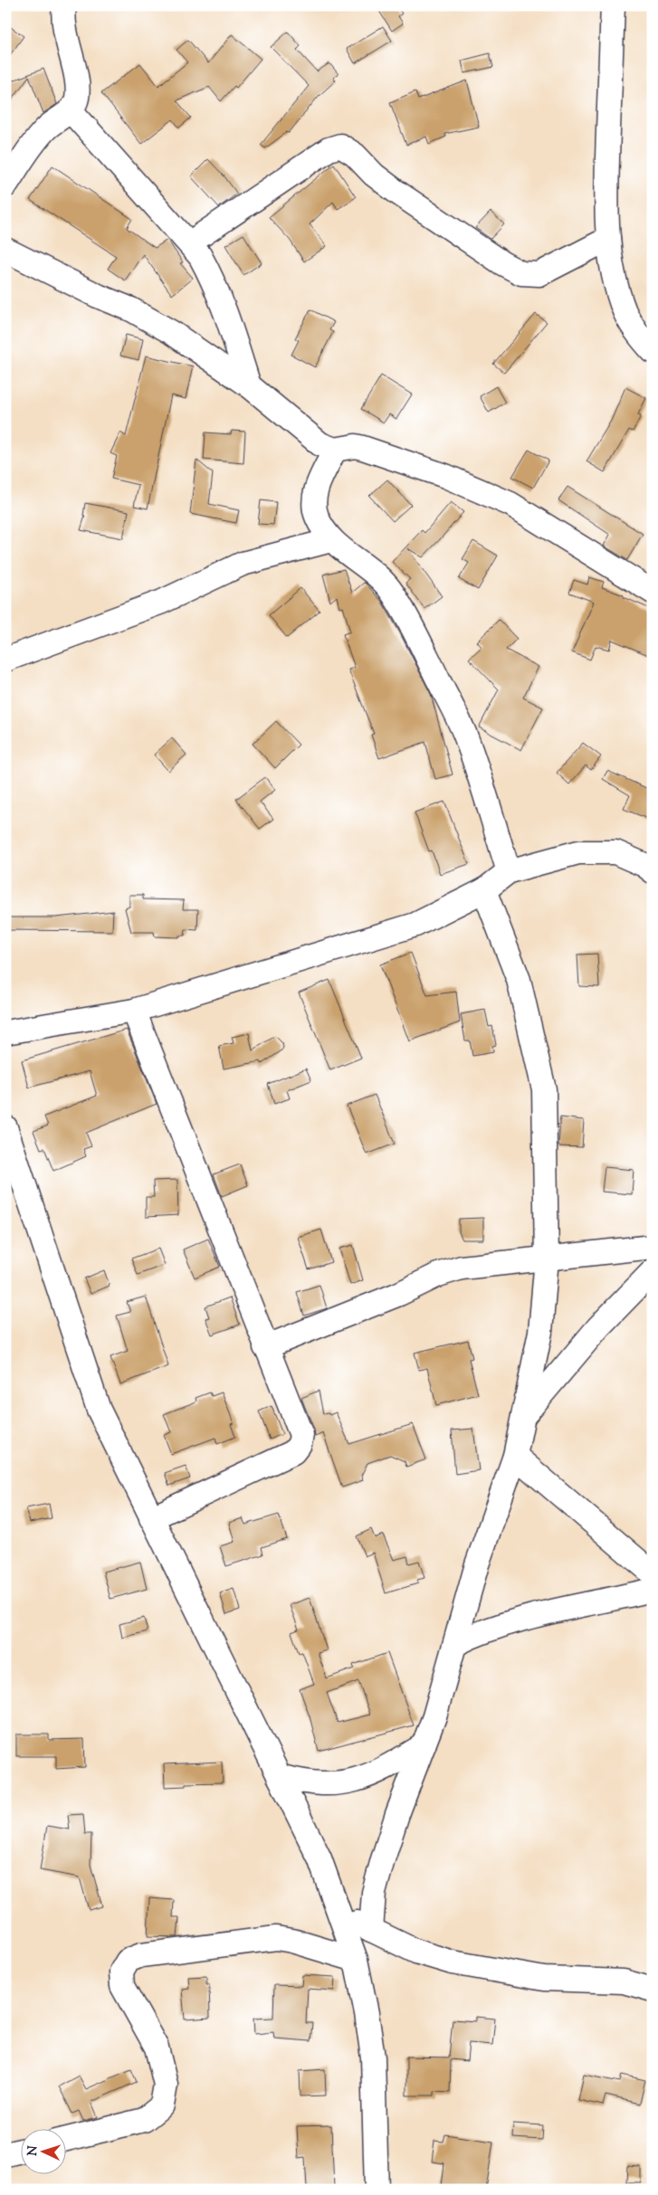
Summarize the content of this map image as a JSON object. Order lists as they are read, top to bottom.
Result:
{
  "north": "left"
}
